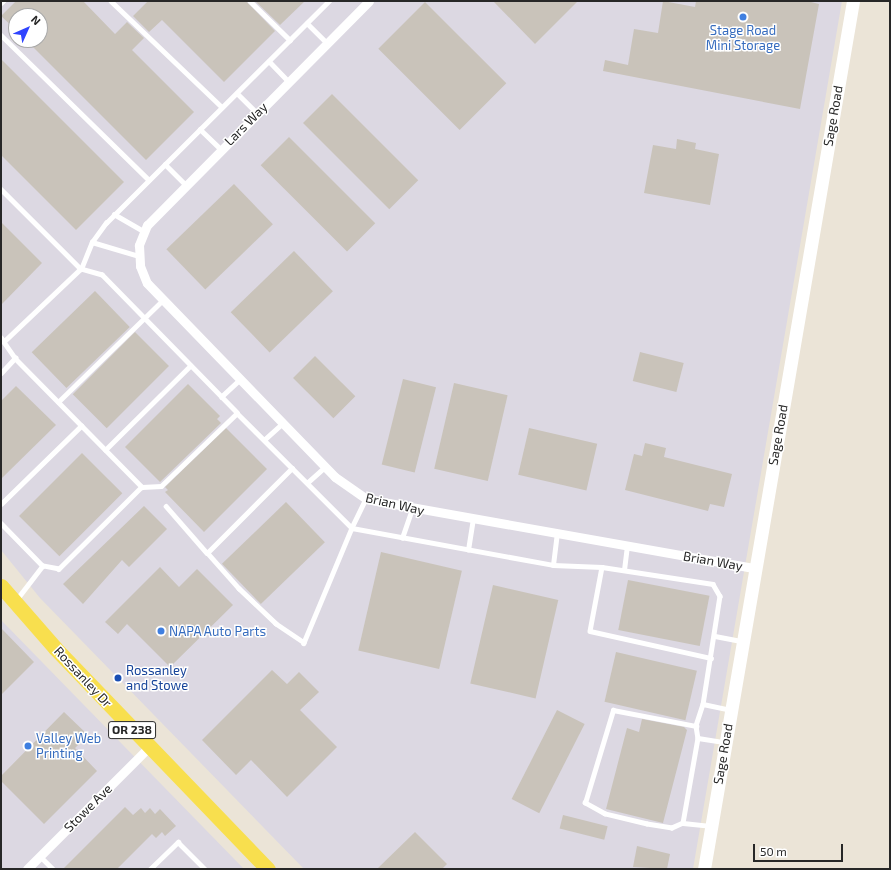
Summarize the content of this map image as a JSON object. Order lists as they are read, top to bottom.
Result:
{
  "streets": {
    "main road": ["Sage Road", "Rossanley Dr", "OR 238"],
    "street": ["Lars Way", "Brian Way", "Stowe Ave"]
  },
  "crossings": [
    ["Sage Road", "Brian Way"],
    ["Lars Way", "Brian Way"],
    ["Rossanley Dr", "Stowe Ave"]
  ],
  "places": [
    "Stage Road Mini Storage",
    "NAPA Auto Parts",
    "Rossanley and Stowe",
    "Valley Web Printing"
  ],
  "scale_bar": "50 m",
  "north": "top right"
}
